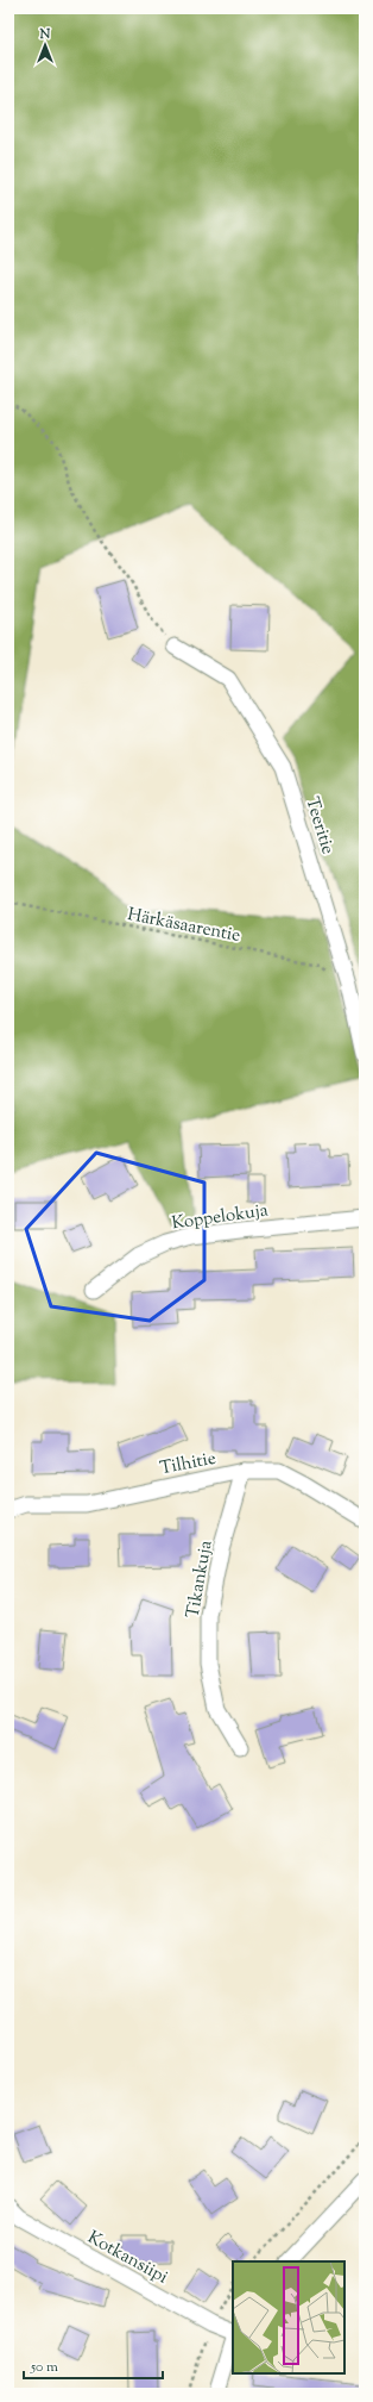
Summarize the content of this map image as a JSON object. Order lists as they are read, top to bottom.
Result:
{
  "streets": {
    "street": [
      "Teeritie",
      "Koppelokuja",
      "Tilhitie",
      "Tikankuja",
      "Kotkansiipi"
    ],
    "path": ["Härkäsaarentie"]
  },
  "crossings": [
    ["Teeritie", "Härkäsaarentie"],
    ["Tilhitie", "Tikankuja"]
  ],
  "scale_bar": "50 m",
  "north": "top"
}
